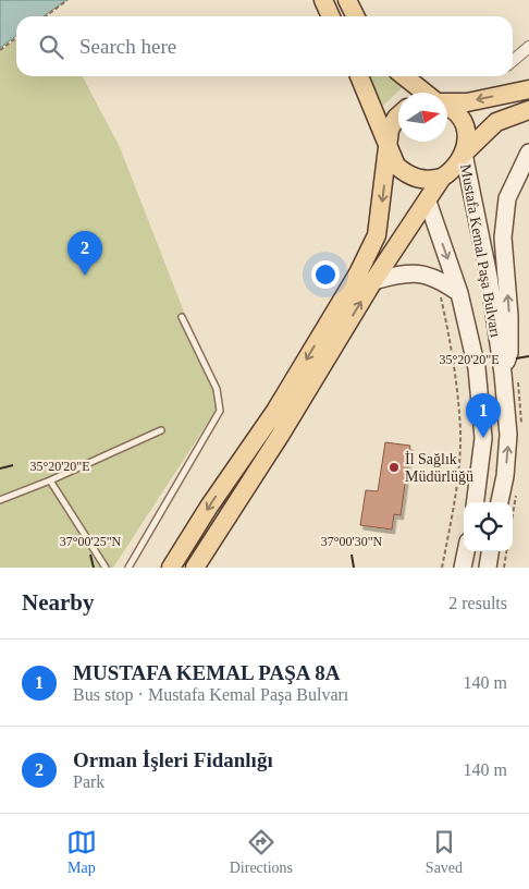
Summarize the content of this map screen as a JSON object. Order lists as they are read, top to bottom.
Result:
{
  "streets": {
    "main road": ["Mustafa Kemal Paşa Bulvarı"]
  },
  "places": ["İl Sağlık Müdürlüğü"],
  "north": "right",
  "page": {
    "search": "Search here",
    "pins": ["2", "1"],
    "heading": ["Nearby", "2 results"],
    "list": [
      {
        "mark": "1",
        "name": "MUSTAFA KEMAL PAŞA 8A",
        "note": "Bus stop · Mustafa Kemal Paşa Bulvarı",
        "value": "140 m"
      },
      {
        "mark": "2",
        "name": "Orman İşleri Fidanlığı",
        "note": "Park",
        "value": "140 m"
      }
    ],
    "nav": ["Map", "Directions", "Saved"]
  },
  "coordinates": ["35°20'20\"E", "37°00'25\"N", "37°00'30\"N"]
}
